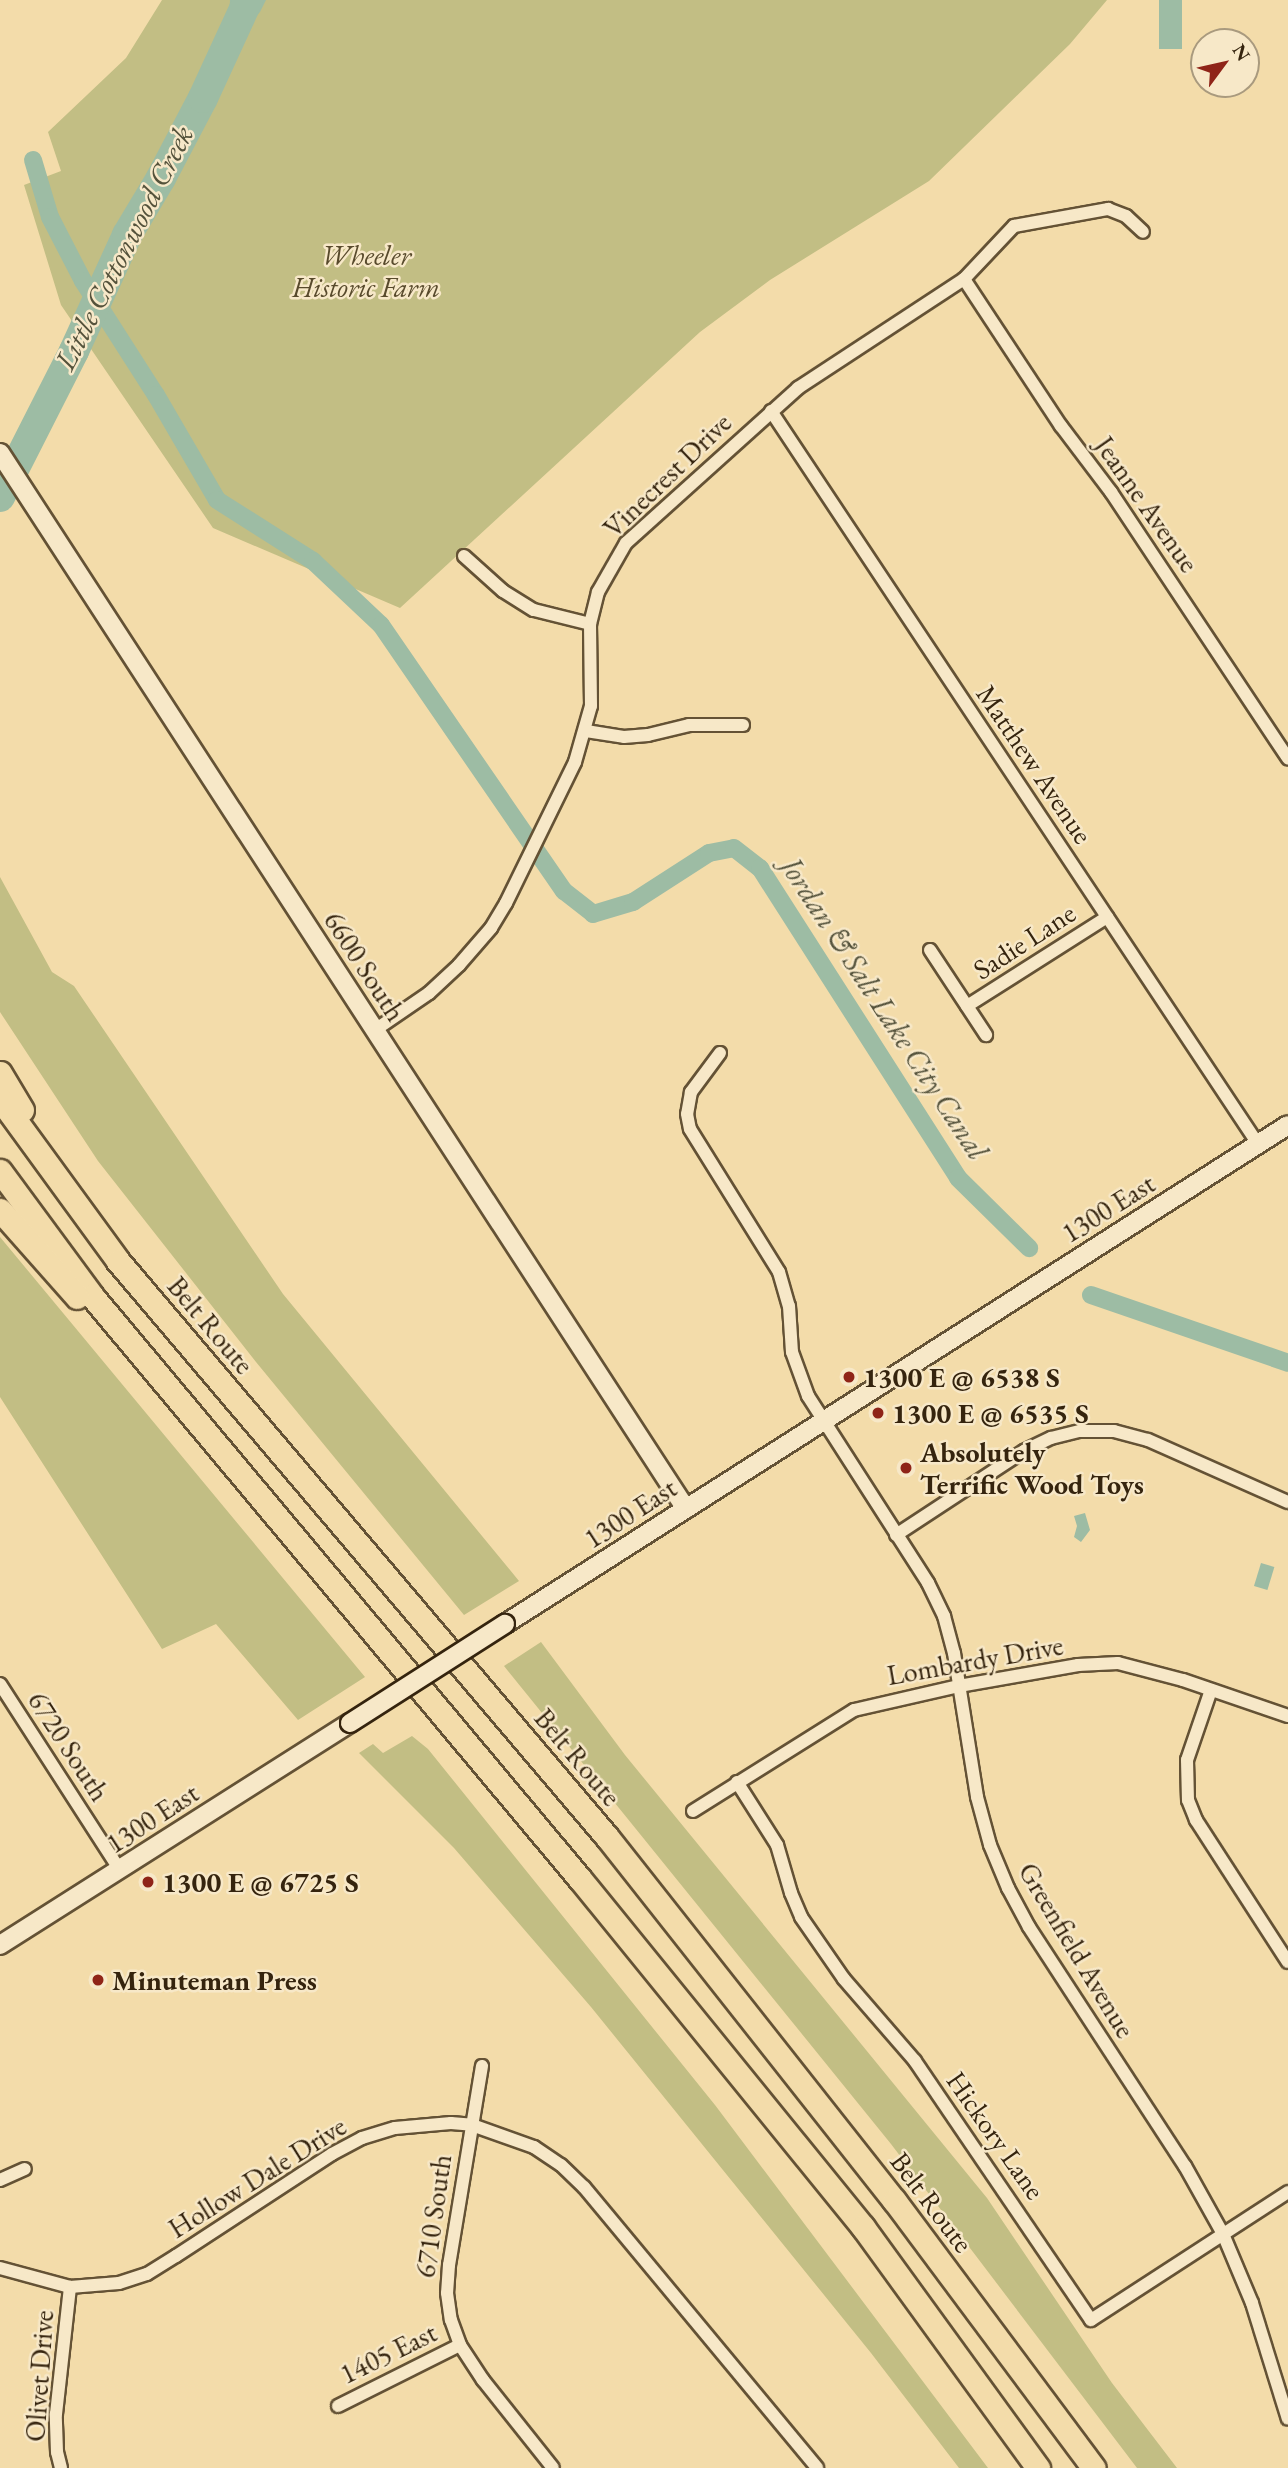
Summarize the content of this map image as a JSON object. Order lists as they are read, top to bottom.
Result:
{
  "streets": {
    "highway": ["Belt Route"],
    "main road": ["6600 South", "1300 East"],
    "street": [
      "Vinecrest Drive",
      "Jeanne Avenue",
      "Matthew Avenue",
      "Sadie Lane",
      "Lombardy Drive",
      "6720 South",
      "Greenfield Avenue",
      "Hickory Lane",
      "Hollow Dale Drive",
      "6710 South",
      "1405 East",
      "Olivet Drive"
    ]
  },
  "crossings": [
    ["Vinecrest Drive", "Jeanne Avenue"],
    ["Vinecrest Drive", "Matthew Avenue"],
    ["Vinecrest Drive", "6600 South"],
    ["Matthew Avenue", "Sadie Lane"],
    ["Matthew Avenue", "1300 East"],
    ["6600 South", "1300 East"],
    ["1300 East", "6720 South"],
    ["1300 East", "Greenfield Avenue"],
    ["Lombardy Drive", "Greenfield Avenue"],
    ["Lombardy Drive", "Hickory Lane"],
    ["Greenfield Avenue", "Hickory Lane"],
    ["Hollow Dale Drive", "6710 South"],
    ["Hollow Dale Drive", "Olivet Drive"],
    ["6710 South", "1405 East"]
  ],
  "water": ["Little Cottonwood Creek", "Jordan & Salt Lake City Canal"],
  "parks": ["Wheeler Historic Farm"],
  "places": [
    "1300 E @ 6538 S",
    "1300 E @ 6535 S",
    "Absolutely Terrific Wood Toys",
    "1300 E @ 6725 S",
    "Minuteman Press"
  ],
  "north": "top right"
}
